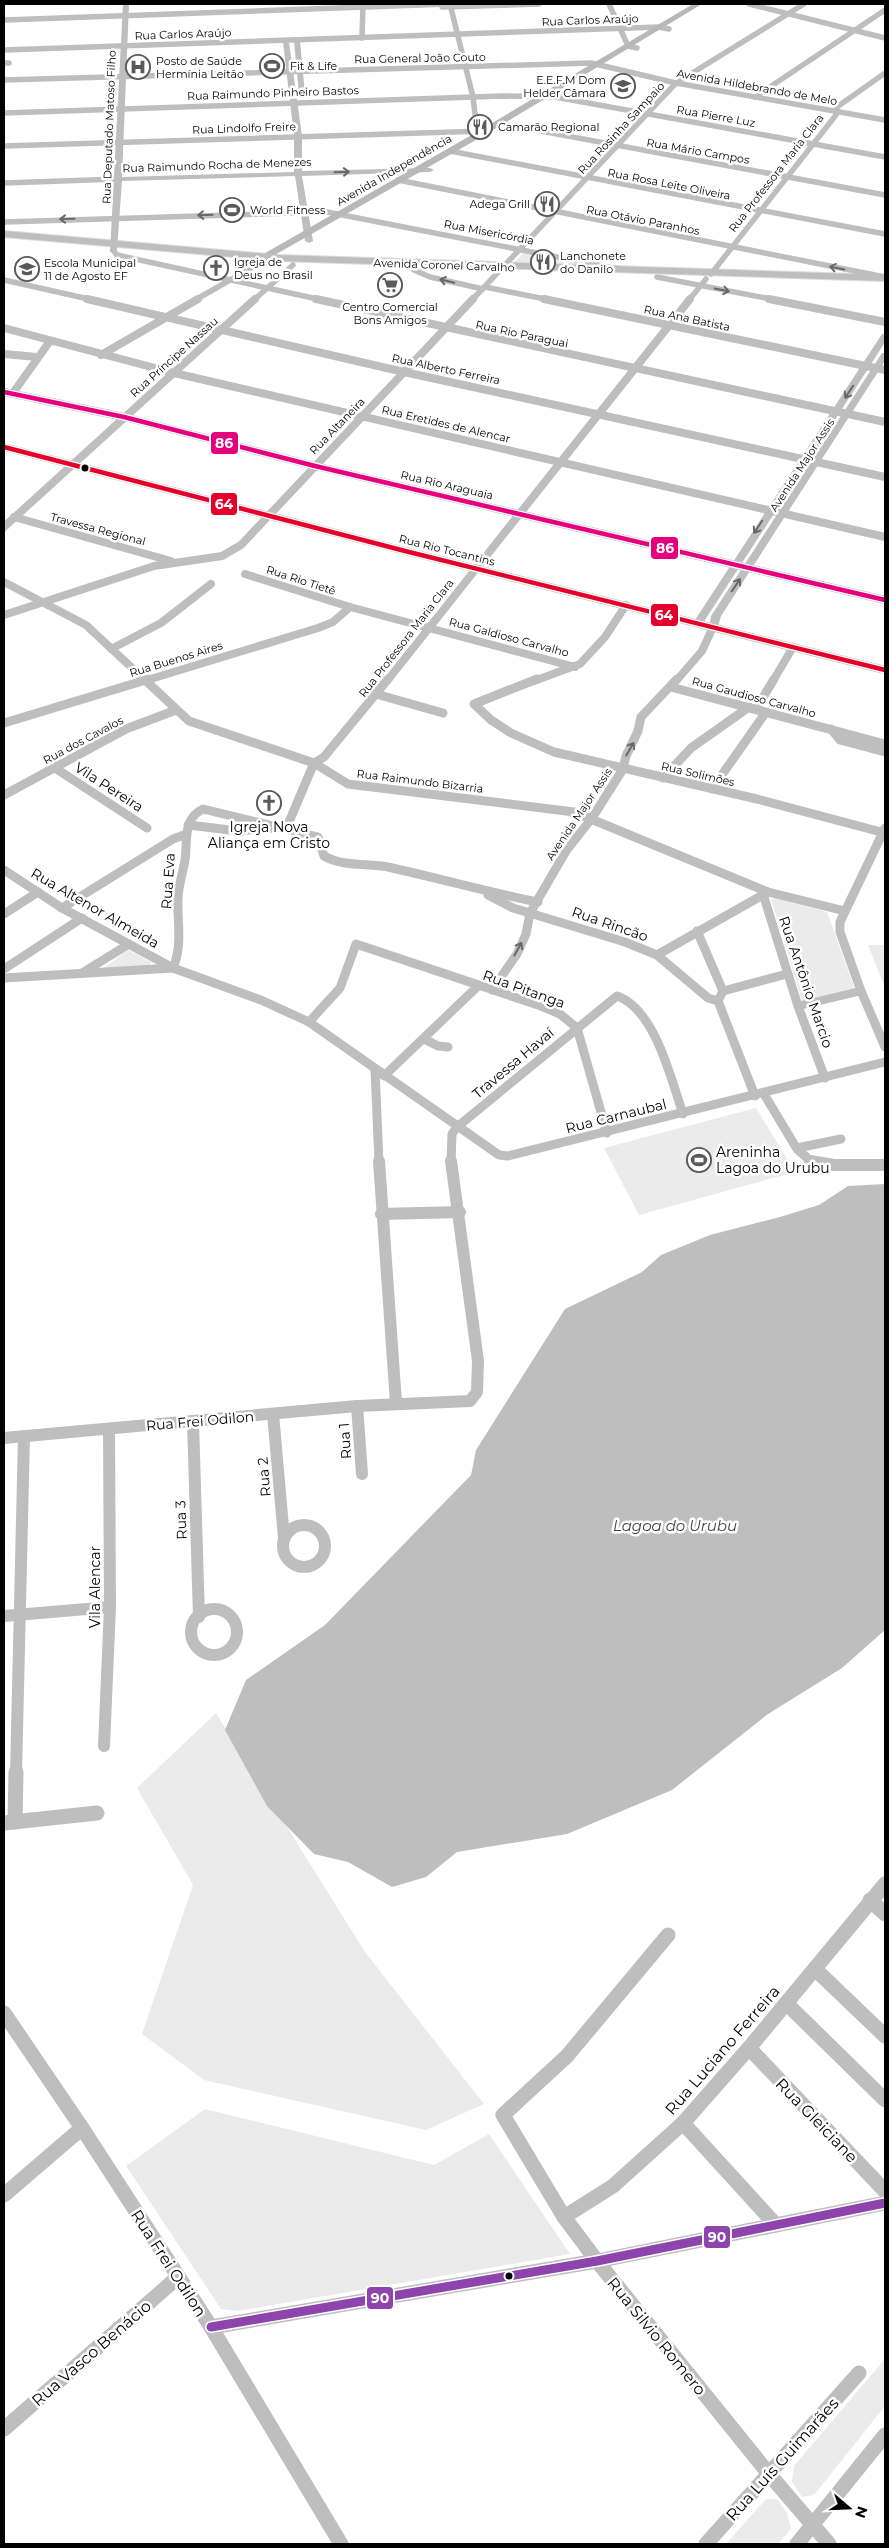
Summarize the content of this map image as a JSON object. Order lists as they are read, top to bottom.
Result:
{
  "streets": {
    "main road": ["Avenida Independência", "Avenida Coronel Carvalho"],
    "street": [
      "Rua Carlos Araújo",
      "Rua General João Couto",
      "Avenida Hildebrando de Melo",
      "Rua Raimundo Pinheiro Bastos",
      "Rua Pierre Luz",
      "Rua Deputado Matoso Filho",
      "Rua Lindolfo Freire",
      "Rua Rosinha Sampaio",
      "Rua Mário Campos",
      "Rua Raimundo Rocha de Menezes",
      "Rua Professora Maria Clara",
      "Rua Rosa Leite Oliveira",
      "Rua Otávio Paranhos",
      "Rua Misericórdia",
      "Rua Ana Batista",
      "Rua Rio Paraguai",
      "Rua Príncipe Nassau",
      "Rua Alberto Ferreira",
      "Rua Eretides de Alencar",
      "Rua Altaneira",
      "Avenida Major Assis",
      "Rua Rio Araguaia",
      "Travessa Regional",
      "Rua Rio Tocantins",
      "Rua Rio Tietê",
      "Rua Galdioso Carvalho",
      "Rua Buenos Aires",
      "Rua Gaudioso Carvalho",
      "Rua dos Cavalos",
      "Rua Solimões",
      "Rua Raimundo Bizarria",
      "Vila Pereira",
      "Rua Eva",
      "Rua Altenor Almeida",
      "Rua Rincão",
      "Rua Antônio Marcio",
      "Rua Pitanga",
      "Travessa Havaí",
      "Rua Carnaubal",
      "Rua Frei Odilon",
      "Rua 1",
      "Rua 2",
      "Rua 3",
      "Vila Alencar",
      "Rua Luciano Ferreira",
      "Rua Gleiciane",
      "Rua Silvio Romero",
      "Rua Vasco Benácio",
      "Rua Luís Guimarães"
    ]
  },
  "crossings": [
    ["Rua Carlos Araújo", "Rua Deputado Matoso Filho"],
    ["Rua Carlos Araújo", "Avenida Independência"],
    ["Rua General João Couto", "Avenida Hildebrando de Melo"],
    ["Rua General João Couto", "Rua Deputado Matoso Filho"],
    ["Rua General João Couto", "Avenida Independência"],
    ["Avenida Hildebrando de Melo", "Rua Rosinha Sampaio"],
    ["Avenida Hildebrando de Melo", "Avenida Independência"],
    ["Avenida Hildebrando de Melo", "Rua Professora Maria Clara"],
    ["Rua Raimundo Pinheiro Bastos", "Rua Pierre Luz"],
    ["Rua Raimundo Pinheiro Bastos", "Rua Deputado Matoso Filho"],
    ["Rua Raimundo Pinheiro Bastos", "Avenida Independência"],
    ["Rua Pierre Luz", "Rua Rosinha Sampaio"],
    ["Rua Pierre Luz", "Avenida Independência"],
    ["Rua Pierre Luz", "Rua Professora Maria Clara"],
    ["Rua Deputado Matoso Filho", "Rua Lindolfo Freire"],
    ["Rua Deputado Matoso Filho", "Rua Raimundo Rocha de Menezes"],
    ["Rua Deputado Matoso Filho", "Rua Misericórdia"],
    ["Rua Deputado Matoso Filho", "Avenida Coronel Carvalho"],
    ["Rua Deputado Matoso Filho", "Rua Rio Paraguai"],
    ["Rua Lindolfo Freire", "Avenida Independência"],
    ["Rua Rosinha Sampaio", "Rua Mário Campos"],
    ["Rua Rosinha Sampaio", "Rua Rosa Leite Oliveira"],
    ["Rua Rosinha Sampaio", "Rua Otávio Paranhos"],
    ["Rua Rosinha Sampaio", "Rua Misericórdia"],
    ["Rua Rosinha Sampaio", "Avenida Coronel Carvalho"],
    ["Rua Rosinha Sampaio", "Rua Altaneira"],
    ["Rua Mário Campos", "Avenida Independência"],
    ["Rua Mário Campos", "Rua Professora Maria Clara"],
    ["Rua Raimundo Rocha de Menezes", "Avenida Independência"],
    ["Avenida Independência", "Rua Rosa Leite Oliveira"],
    ["Avenida Independência", "Rua Otávio Paranhos"],
    ["Avenida Independência", "Rua Misericórdia"],
    ["Avenida Independência", "Avenida Coronel Carvalho"],
    ["Avenida Independência", "Rua Rio Paraguai"],
    ["Avenida Independência", "Rua Alberto Ferreira"],
    ["Avenida Independência", "Rua Eretides de Alencar"],
    ["Rua Professora Maria Clara", "Rua Rosa Leite Oliveira"],
    ["Rua Professora Maria Clara", "Rua Otávio Paranhos"],
    ["Rua Professora Maria Clara", "Avenida Coronel Carvalho"],
    ["Rua Professora Maria Clara", "Rua Ana Batista"],
    ["Rua Professora Maria Clara", "Rua Rio Paraguai"],
    ["Rua Professora Maria Clara", "Rua Alberto Ferreira"],
    ["Rua Professora Maria Clara", "Rua Eretides de Alencar"],
    ["Rua Professora Maria Clara", "Rua Rio Araguaia"],
    ["Rua Professora Maria Clara", "Rua Rio Tocantins"],
    ["Rua Professora Maria Clara", "Rua Galdioso Carvalho"],
    ["Rua Professora Maria Clara", "Rua Raimundo Bizarria"],
    ["Rua Professora Maria Clara", "Rua Rincão"],
    ["Rua Otávio Paranhos", "Avenida Coronel Carvalho"],
    ["Rua Misericórdia", "Avenida Coronel Carvalho"],
    ["Avenida Coronel Carvalho", "Rua Ana Batista"],
    ["Avenida Coronel Carvalho", "Rua Rio Paraguai"],
    ["Avenida Coronel Carvalho", "Rua Príncipe Nassau"],
    ["Avenida Coronel Carvalho", "Rua Altaneira"],
    ["Rua Ana Batista", "Rua Altaneira"],
    ["Rua Ana Batista", "Avenida Major Assis"],
    ["Rua Rio Paraguai", "Rua Príncipe Nassau"],
    ["Rua Rio Paraguai", "Rua Altaneira"],
    ["Rua Rio Paraguai", "Avenida Major Assis"],
    ["Rua Príncipe Nassau", "Rua Alberto Ferreira"],
    ["Rua Príncipe Nassau", "Rua Eretides de Alencar"],
    ["Rua Príncipe Nassau", "Rua Rio Araguaia"],
    ["Rua Príncipe Nassau", "Travessa Regional"],
    ["Rua Príncipe Nassau", "Rua Rio Tocantins"],
    ["Rua Alberto Ferreira", "Rua Altaneira"],
    ["Rua Alberto Ferreira", "Avenida Major Assis"],
    ["Rua Eretides de Alencar", "Rua Altaneira"],
    ["Rua Eretides de Alencar", "Avenida Major Assis"],
    ["Rua Altaneira", "Rua Rio Araguaia"],
    ["Rua Altaneira", "Travessa Regional"],
    ["Rua Altaneira", "Rua Rio Tocantins"],
    ["Rua Altaneira", "Rua Raimundo Bizarria"],
    ["Avenida Major Assis", "Rua Rio Araguaia"],
    ["Avenida Major Assis", "Rua Rio Tocantins"],
    ["Avenida Major Assis", "Rua Gaudioso Carvalho"],
    ["Avenida Major Assis", "Rua Solimões"],
    ["Avenida Major Assis", "Rua Raimundo Bizarria"],
    ["Avenida Major Assis", "Rua Rincão"],
    ["Avenida Major Assis", "Rua Pitanga"],
    ["Rua Rio Tietê", "Rua Galdioso Carvalho"],
    ["Rua Rio Tietê", "Rua Buenos Aires"],
    ["Rua Galdioso Carvalho", "Rua Buenos Aires"],
    ["Rua Galdioso Carvalho", "Rua Solimões"],
    ["Rua Buenos Aires", "Rua Raimundo Bizarria"],
    ["Rua dos Cavalos", "Rua Raimundo Bizarria"],
    ["Rua dos Cavalos", "Vila Pereira"],
    ["Rua Raimundo Bizarria", "Rua Antônio Marcio"],
    ["Rua Eva", "Rua Altenor Almeida"],
    ["Rua Eva", "Rua Rincão"],
    ["Rua Altenor Almeida", "Rua Pitanga"],
    ["Rua Altenor Almeida", "Rua Carnaubal"],
    ["Rua Antônio Marcio", "Rua Carnaubal"],
    ["Rua Pitanga", "Travessa Havaí"],
    ["Rua Pitanga", "Rua Carnaubal"],
    ["Travessa Havaí", "Rua Carnaubal"],
    ["Travessa Havaí", "Rua Frei Odilon"],
    ["Rua Carnaubal", "Rua Frei Odilon"],
    ["Rua Frei Odilon", "Rua 1"],
    ["Rua Frei Odilon", "Rua 2"],
    ["Rua Frei Odilon", "Rua 3"],
    ["Rua Frei Odilon", "Vila Alencar"],
    ["Rua Frei Odilon", "Rua Vasco Benácio"],
    ["Rua Luciano Ferreira", "Rua Gleiciane"],
    ["Rua Luciano Ferreira", "Rua Silvio Romero"],
    ["Rua Silvio Romero", "Rua Luís Guimarães"]
  ],
  "one_way": ["Rua Misericórdia"],
  "water": ["Lagoa do Urubu"],
  "places": {
    "sports": ["Fit & Life", "World Fitness", "Areninha Lagoa do Urubu"],
    "hospital": ["Posto de Saúde Hermínia Leitão"],
    "school or university": ["E.E.F.M Dom Helder Câmara", "Escola Municipal 11 de Agosto EF"],
    "restaurant": ["Camarão Regional", "Adega Grill", "Lanchonete do Danilo"],
    "church": ["Igreja de Deus no Brasil", "Igreja Nova Aliança em Cristo"],
    "supermarket": ["Centro Comercial Bons Amigos"]
  },
  "lines": ["transit line 86", "transit line 64", "transit line 90"],
  "north": "right"
}
